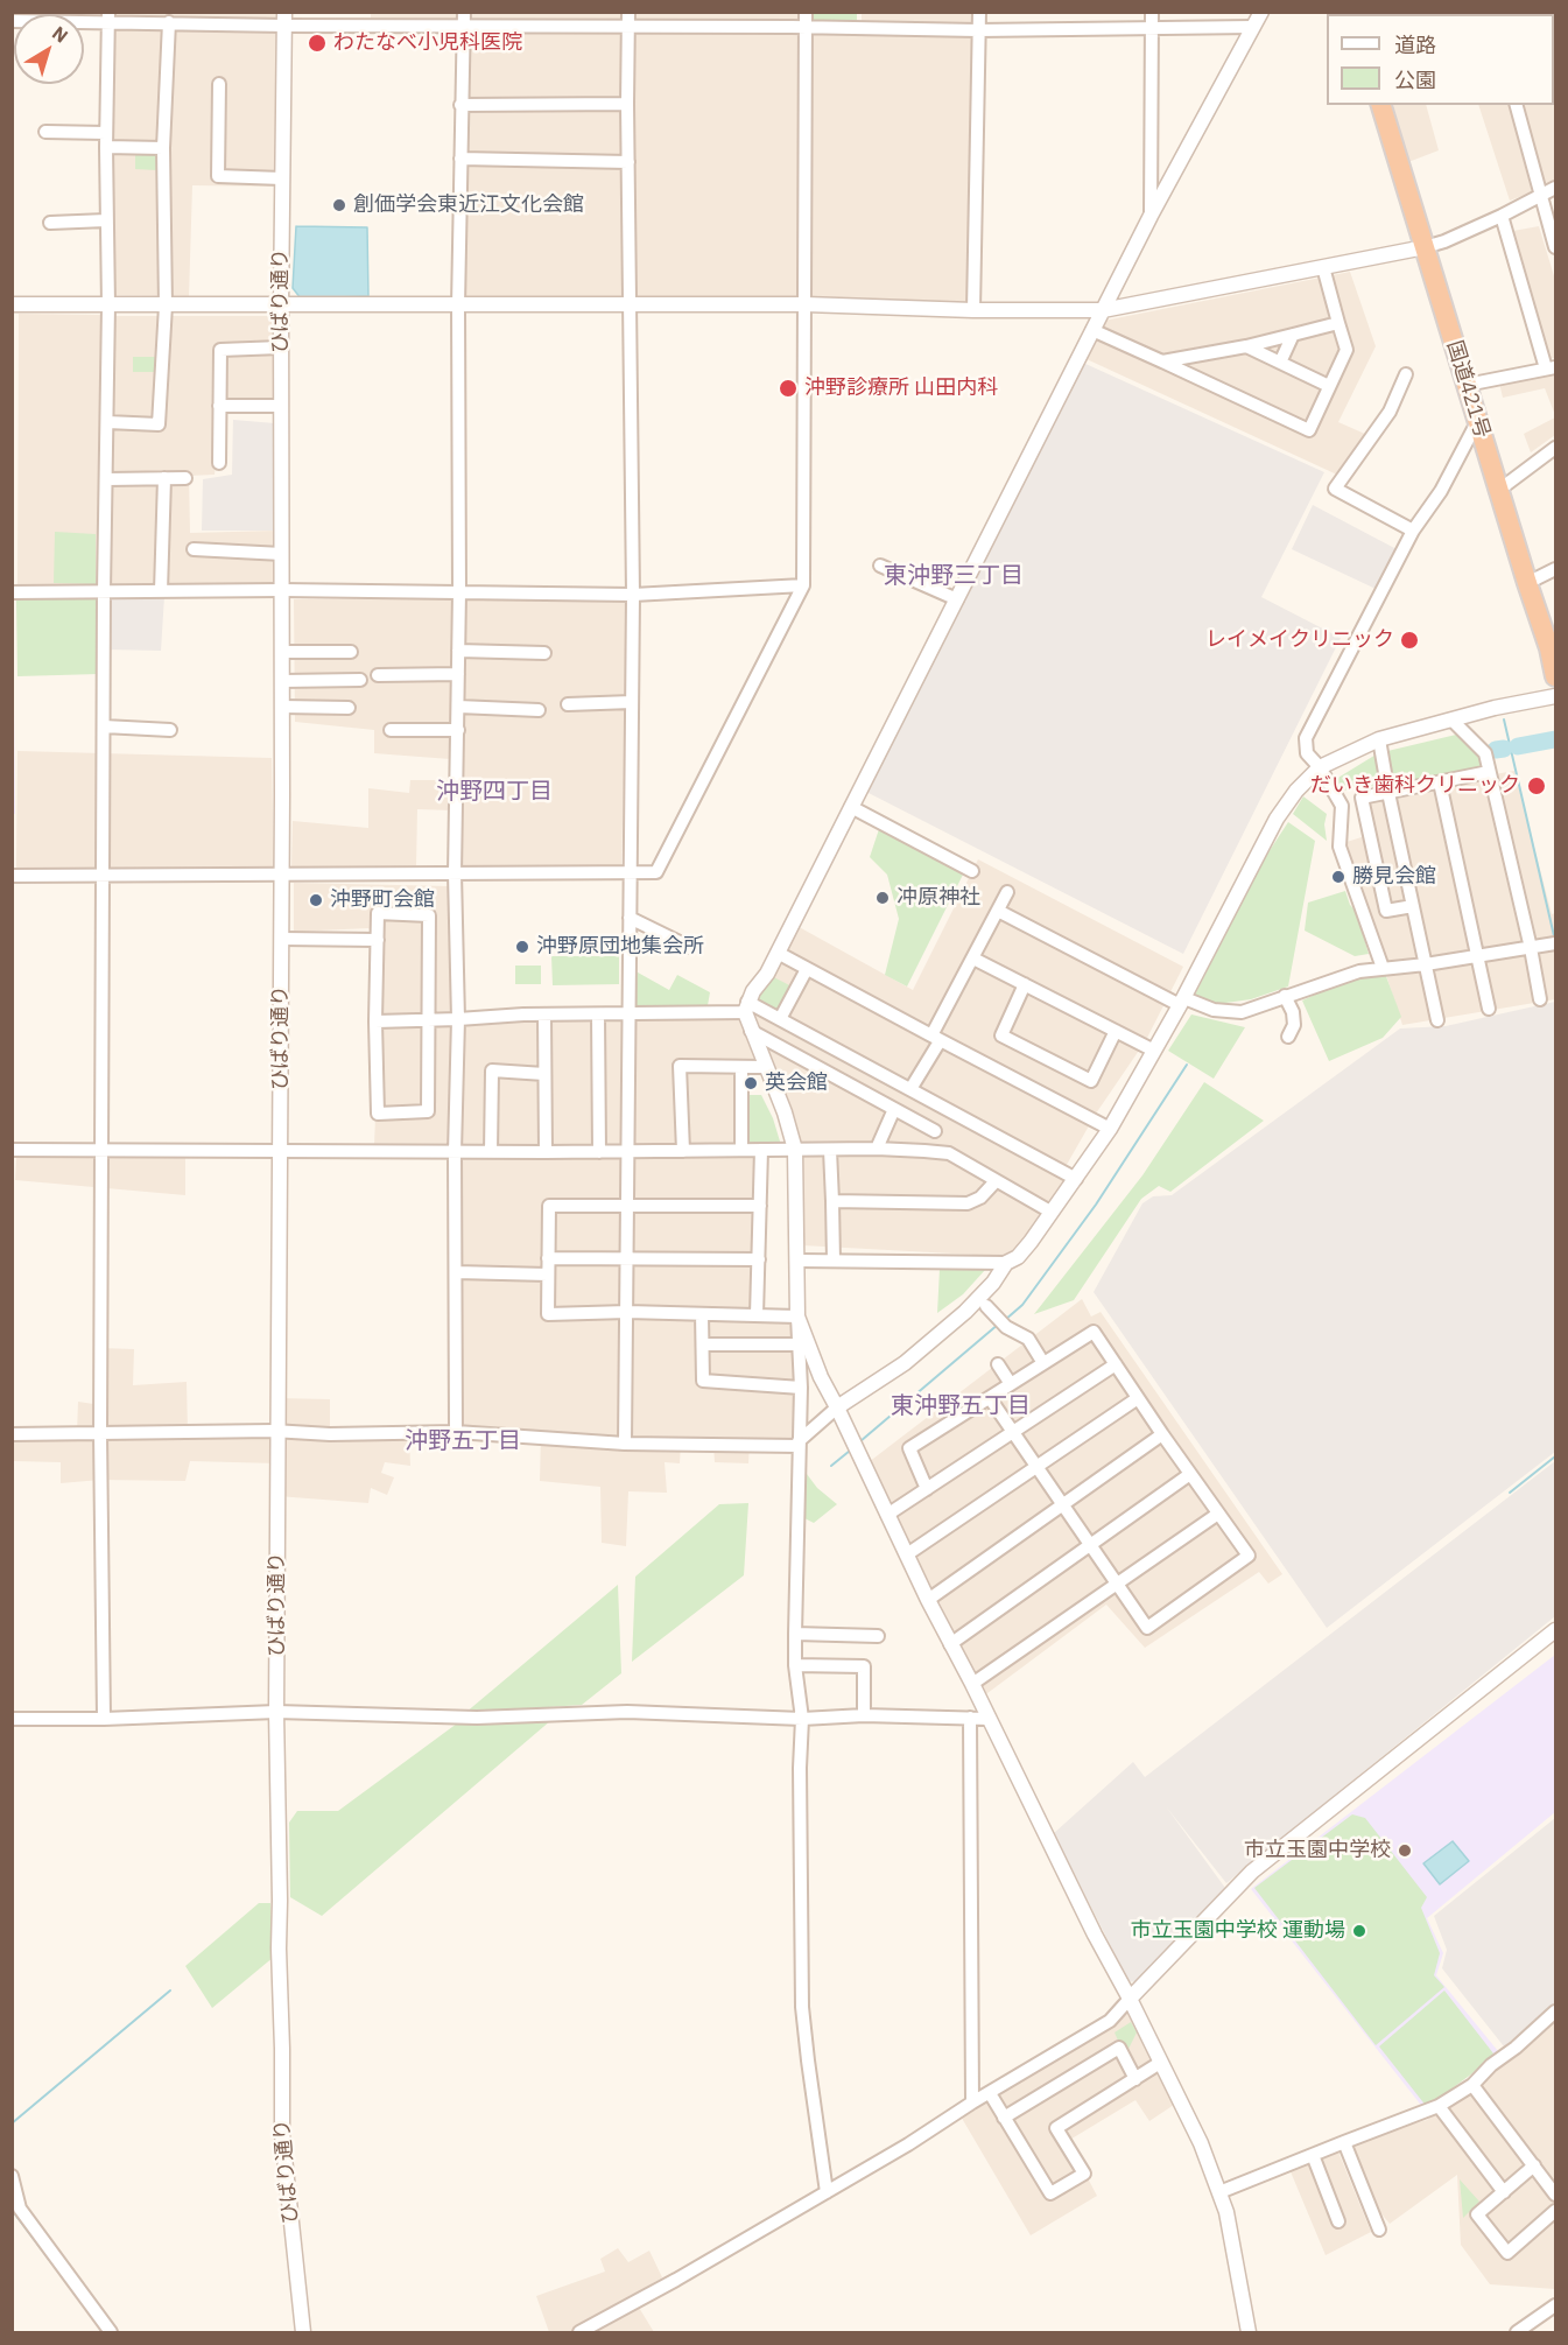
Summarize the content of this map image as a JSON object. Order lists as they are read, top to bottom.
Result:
{
  "streets": {
    "highway": ["国道421号"],
    "street": ["ひばり通り"]
  },
  "districts": [
    "東沖野三丁目",
    "沖野四丁目",
    "東沖野五丁目",
    "沖野五丁目"
  ],
  "places": [
    "わたなべ小児科医院",
    "創価学会東近江文化会館",
    "沖野診療所 山田内科",
    "レイメイクリニック",
    "だいき歯科クリニック",
    "勝見会館",
    "冲原神社",
    "沖野町会館",
    "沖野原団地集会所",
    "英会館",
    "市立玉園中学校",
    "市立玉園中学校 運動場"
  ],
  "legend": ["道路", "公園"],
  "north": "top right"
}
